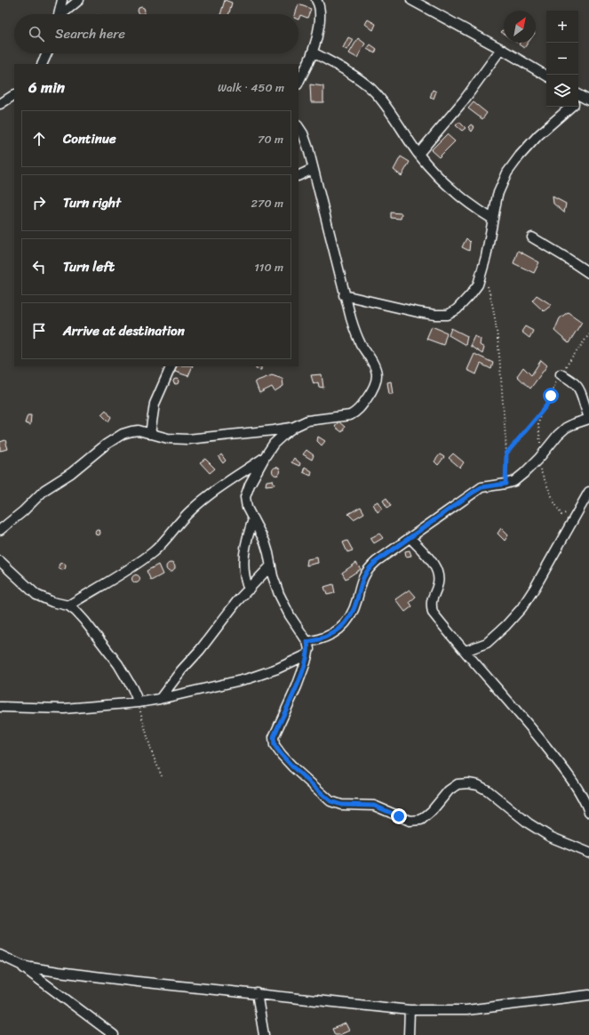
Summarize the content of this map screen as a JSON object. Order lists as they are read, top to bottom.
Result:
{
  "north": "top right",
  "page": {
    "map_buttons": ["+", "−"],
    "search": "Search here",
    "heading": ["6 min", "Walk · 450 m"],
    "list": [
      ["Continue", "70 m"],
      ["Turn right", "270 m"],
      ["Turn left", "110 m"],
      "Arrive at destination"
    ]
  }
}
